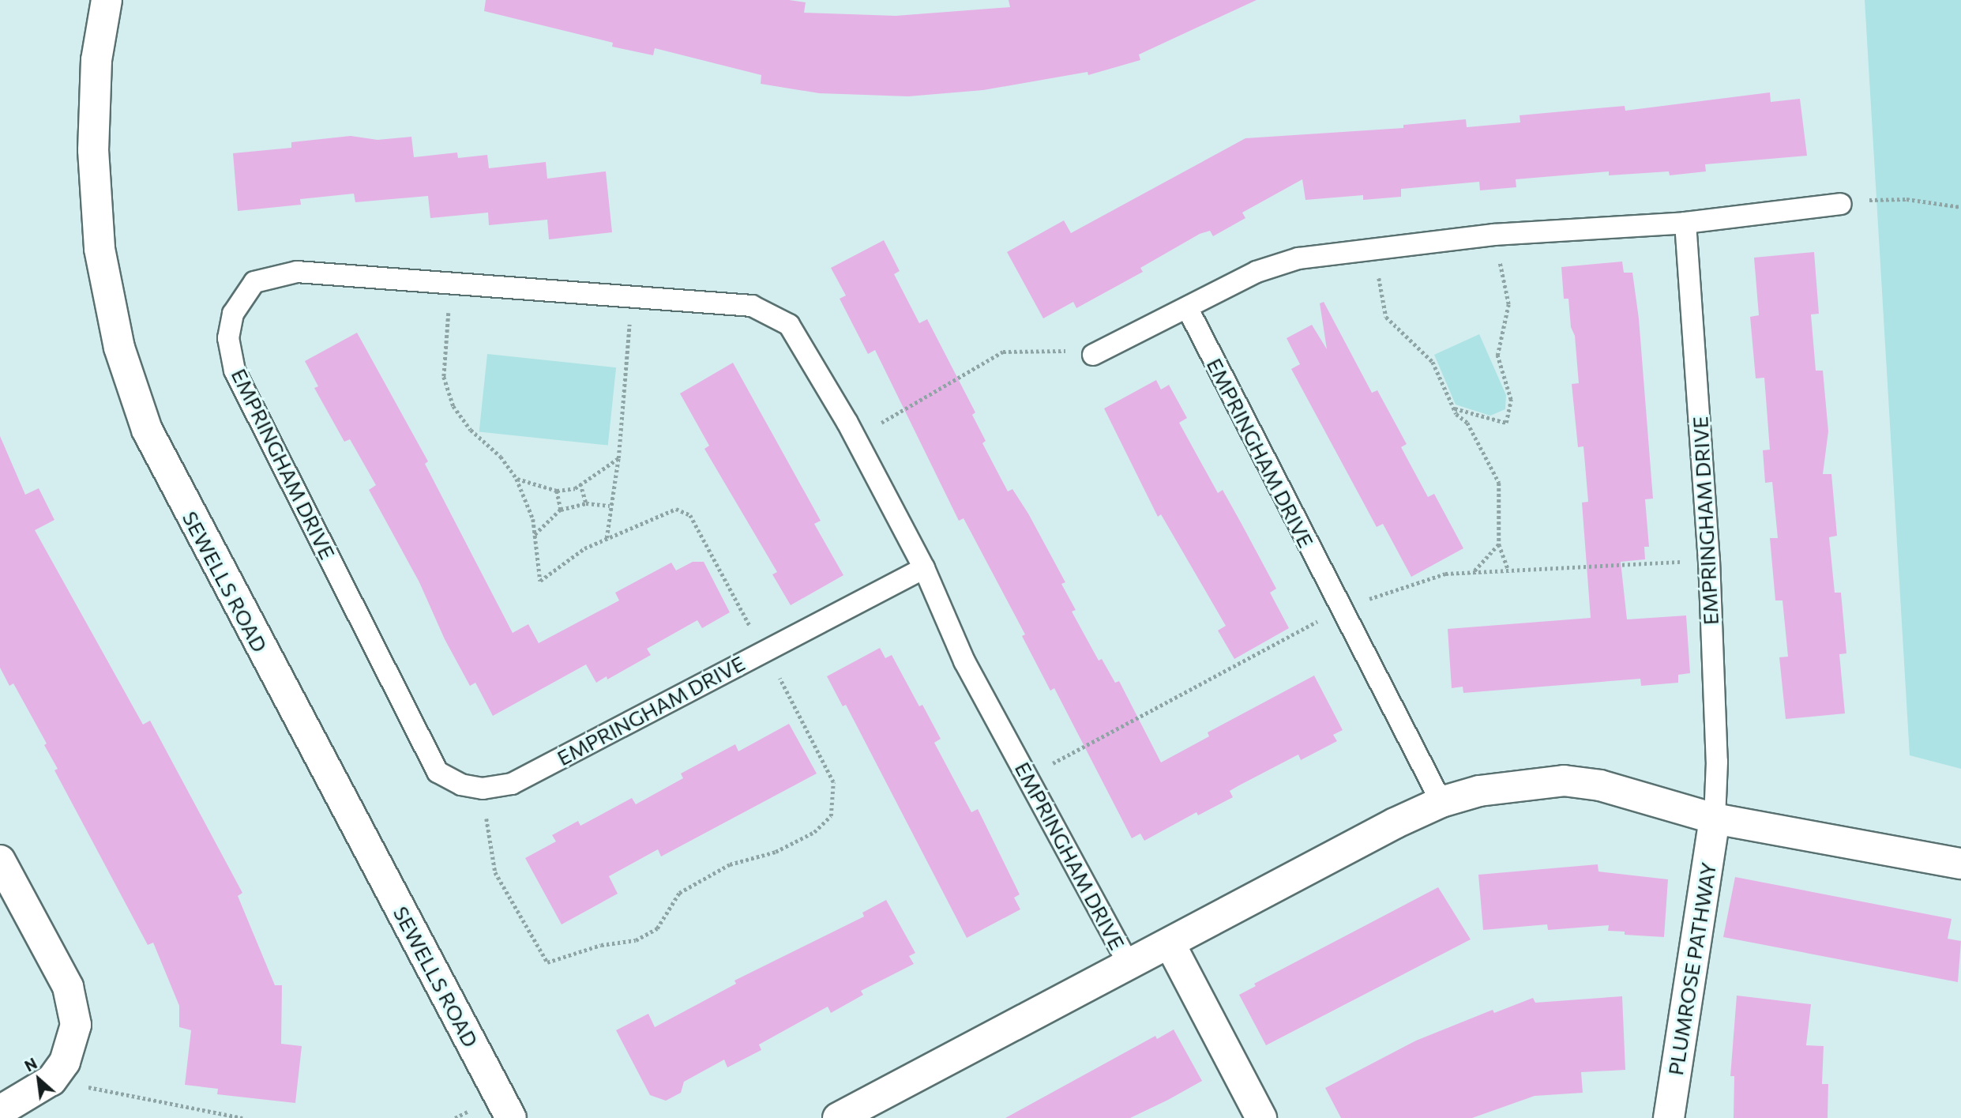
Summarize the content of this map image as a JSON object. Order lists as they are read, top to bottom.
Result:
{
  "streets": {
    "street": ["EMPRINGHAM DRIVE", "SEWELLS ROAD", "PLUMROSE PATHWAY"]
  },
  "crossings": [
    ["EMPRINGHAM DRIVE", "PLUMROSE PATHWAY"]
  ],
  "north": "top left"
}
